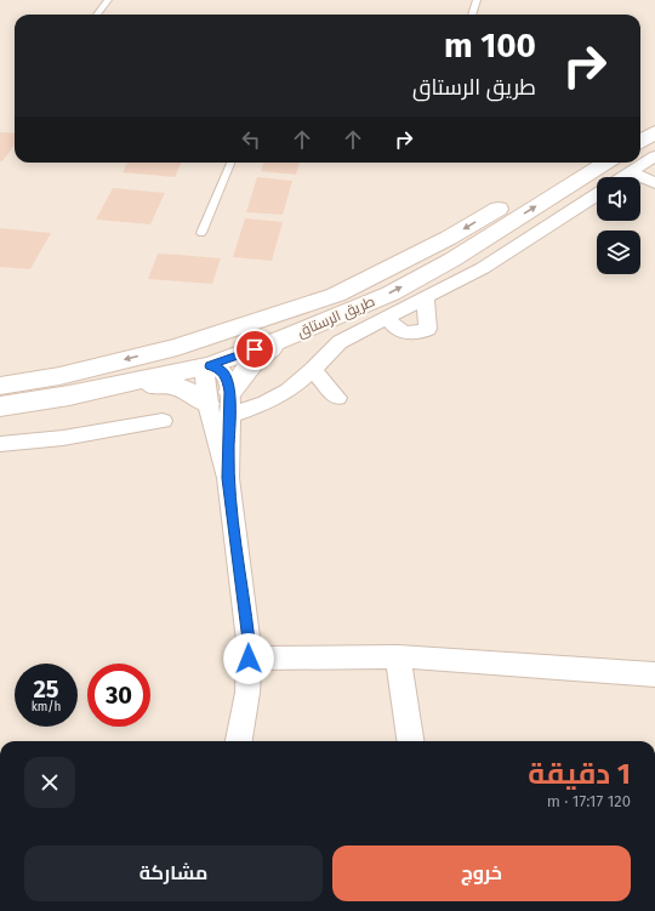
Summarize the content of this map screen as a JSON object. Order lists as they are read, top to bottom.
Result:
{
  "streets": {
    "main road": ["طريق الرستاق"]
  },
  "page": {
    "turn": ["100 m", "طريق الرستاق"],
    "speed": "25 km/h",
    "limit": "30",
    "heading": ["1 دقيقة", "120 m · 17:17"],
    "buttons": ["خروج", "مشاركة"]
  }
}
